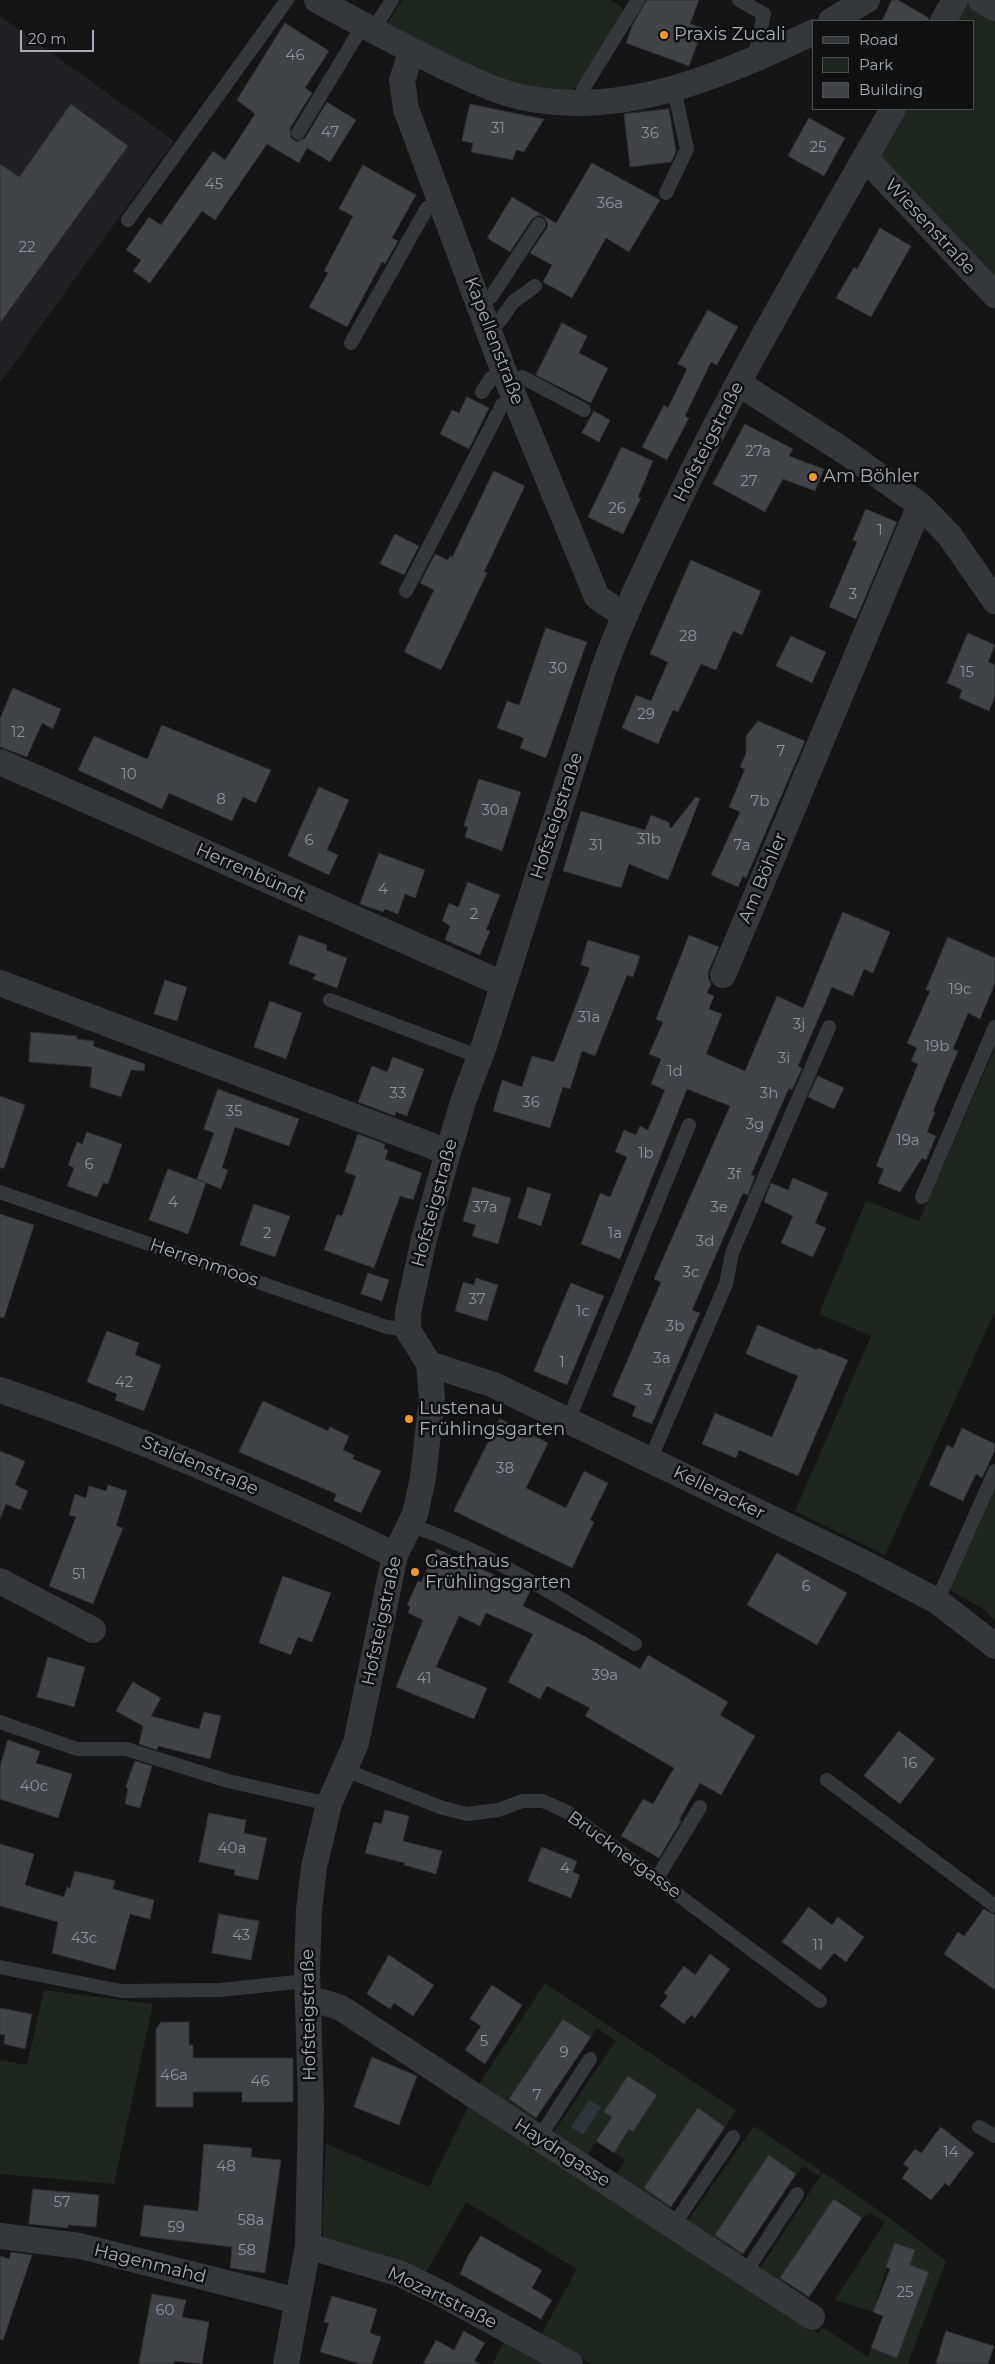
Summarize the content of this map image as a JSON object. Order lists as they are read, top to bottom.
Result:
{
  "streets": {
    "street": [
      "Wiesenstraße",
      "Kapellenstraße",
      "Hofsteigstraße",
      "Herrenbündt",
      "Am Böhler",
      "Staldenstraße",
      "Kelleracker",
      "Haydngasse",
      "Hagenmahd",
      "Mozartstraße"
    ],
    "lane": ["Herrenmoos", "Brucknergasse"]
  },
  "crossings": [
    ["Wiesenstraße", "Hofsteigstraße"],
    ["Kapellenstraße", "Hofsteigstraße"],
    ["Hofsteigstraße", "Herrenbündt"],
    ["Hofsteigstraße", "Herrenmoos"],
    ["Hofsteigstraße", "Staldenstraße"],
    ["Hofsteigstraße", "Kelleracker"],
    ["Hofsteigstraße", "Brucknergasse"],
    ["Hofsteigstraße", "Haydngasse"],
    ["Hofsteigstraße", "Hagenmahd"],
    ["Hofsteigstraße", "Mozartstraße"]
  ],
  "places": [
    "Praxis Zucali",
    "Am Böhler",
    "Lustenau Frühlingsgarten",
    "Gasthaus Frühlingsgarten"
  ],
  "house_numbers": [
    "46",
    "31",
    "47",
    "36",
    "25",
    "45",
    "36a",
    "22",
    "27a",
    "27",
    "26",
    "1",
    "3",
    "28",
    "30",
    "15",
    "29",
    "12",
    "7",
    "10",
    "8",
    "7b",
    "30a",
    "31b",
    "6",
    "31",
    "7a",
    "4",
    "2",
    "19c",
    "31a",
    "3j",
    "19b",
    "3i",
    "1d",
    "33",
    "3h",
    "36",
    "35",
    "3g",
    "19a",
    "1b",
    "6",
    "3f",
    "4",
    "37a",
    "3e",
    "2",
    "1a",
    "3d",
    "3c",
    "37",
    "1c",
    "3b",
    "3a",
    "1",
    "42",
    "3",
    "38",
    "51",
    "6",
    "39a",
    "41",
    "16",
    "40c",
    "40a",
    "4",
    "43",
    "43c",
    "11",
    "5",
    "9",
    "46a",
    "46",
    "7",
    "14",
    "48",
    "57",
    "58a",
    "59",
    "58",
    "25",
    "60"
  ],
  "legend": ["Road", "Park", "Building"],
  "scale_bar": "20 m"
}
